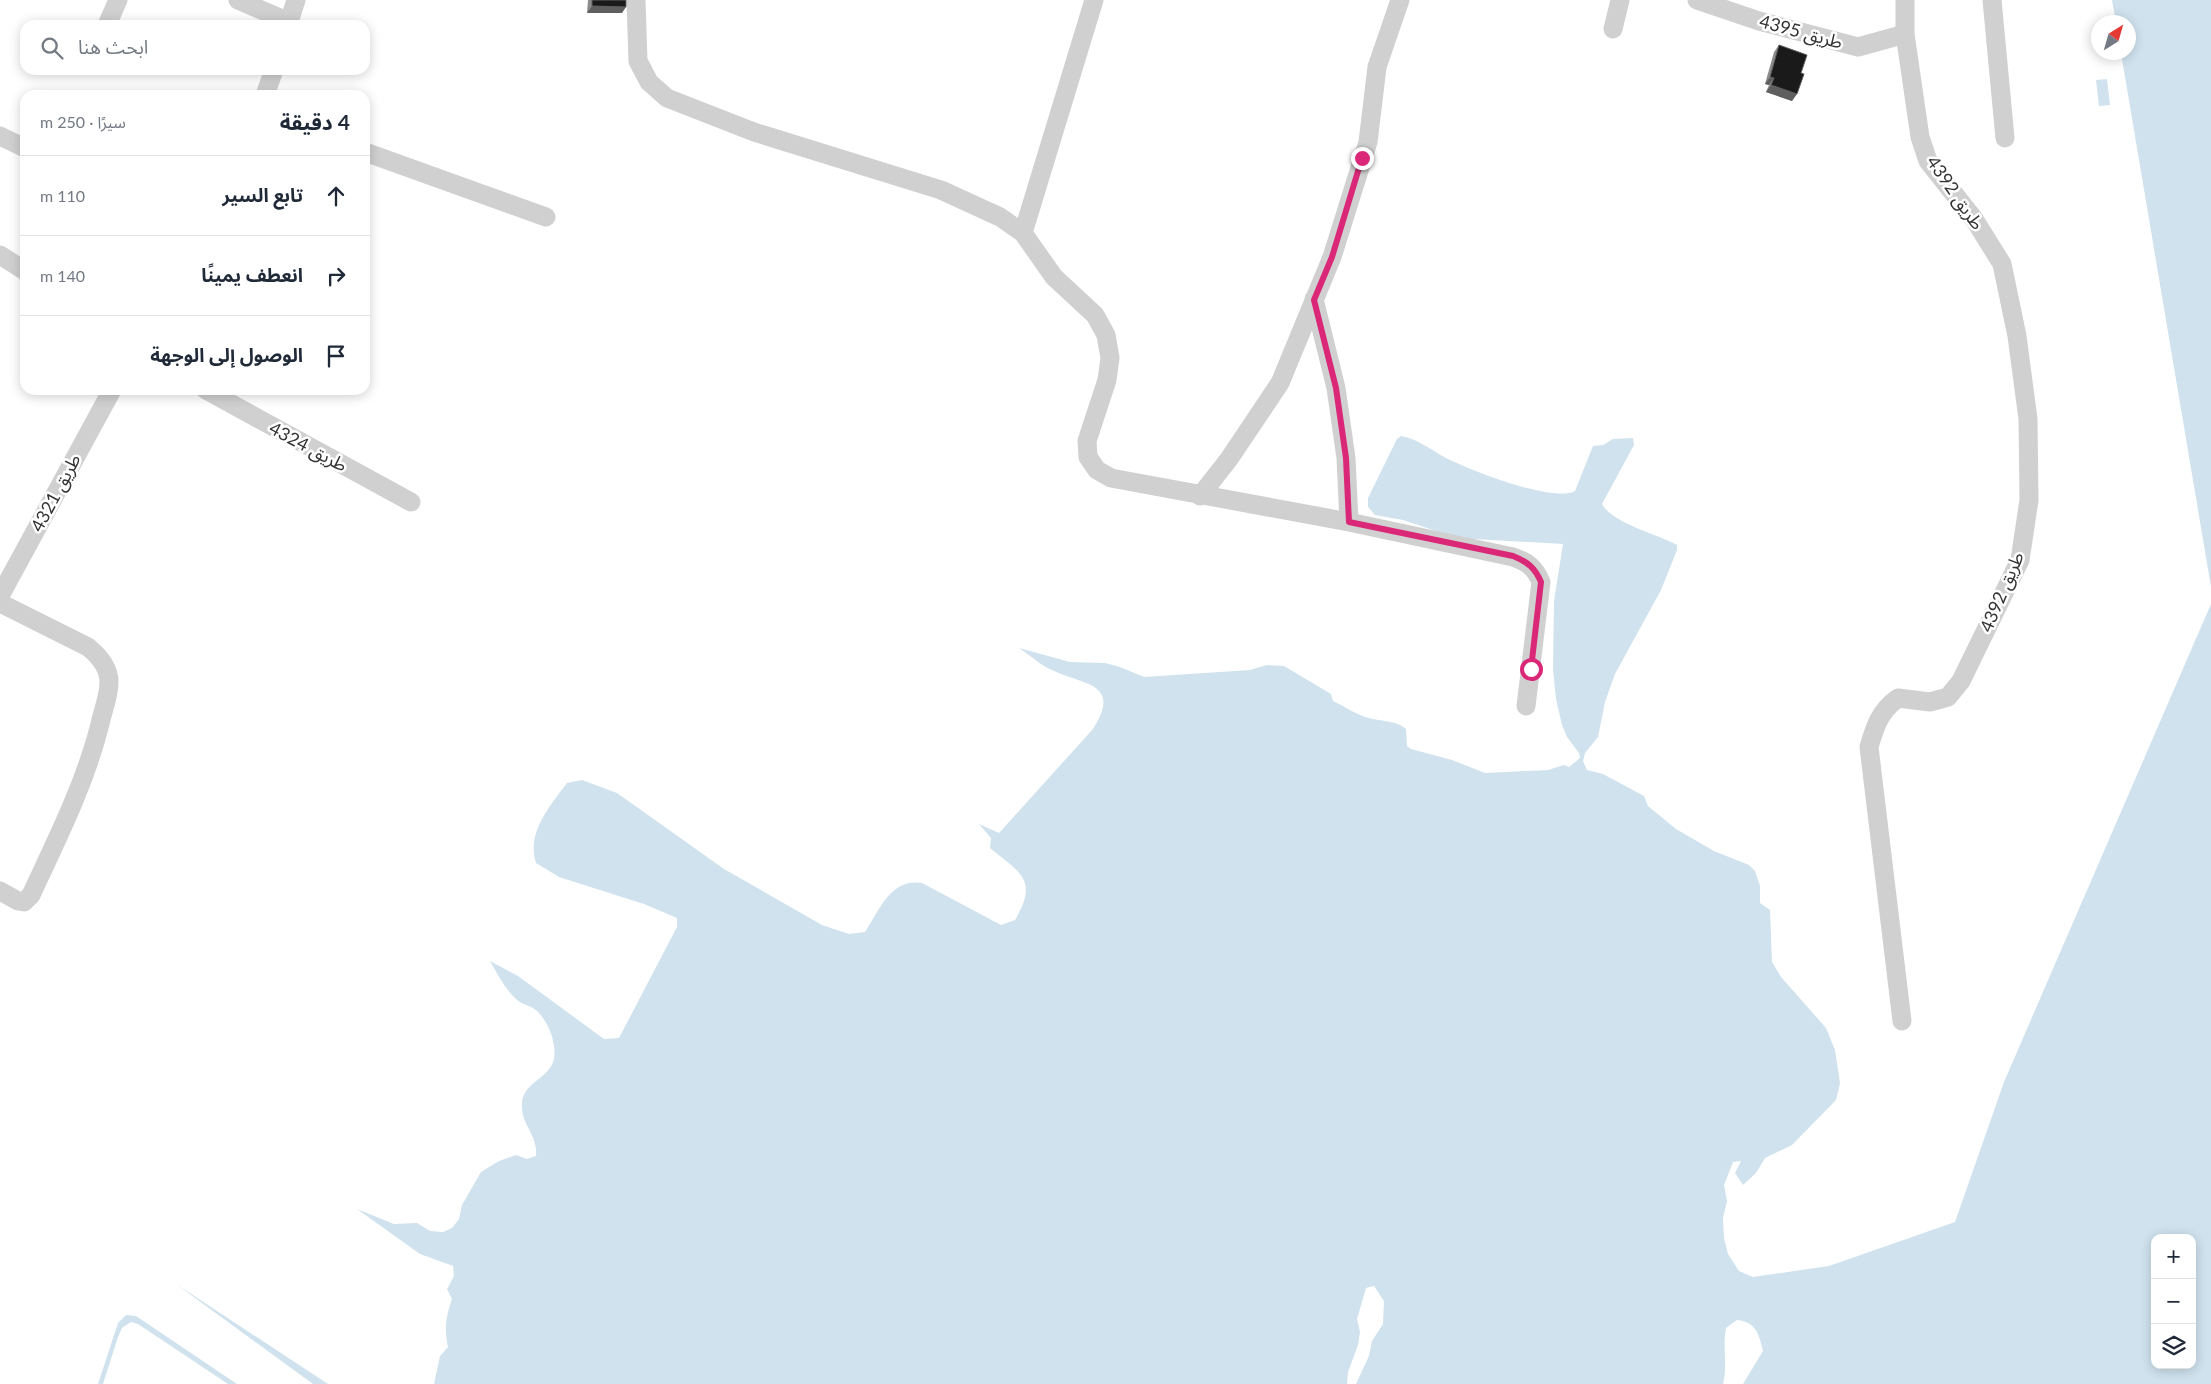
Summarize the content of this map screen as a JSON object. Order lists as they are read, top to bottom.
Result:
{
  "streets": {
    "street": [
      "طريق 4395",
      "طريق 4392",
      "طريق 4324",
      "طريق 4321"
    ]
  },
  "crossings": [
    ["طريق 4395", "طريق 4392"]
  ],
  "north": "top right",
  "page": {
    "search": "ابحث هنا",
    "heading": ["4 دقيقة", "سيرًا · 250 m"],
    "list": [
      ["تابع السير", "110 m"],
      ["انعطف يمينًا", "140 m"],
      "الوصول إلى الوجهة"
    ],
    "map_buttons": ["+", "−"]
  }
}
